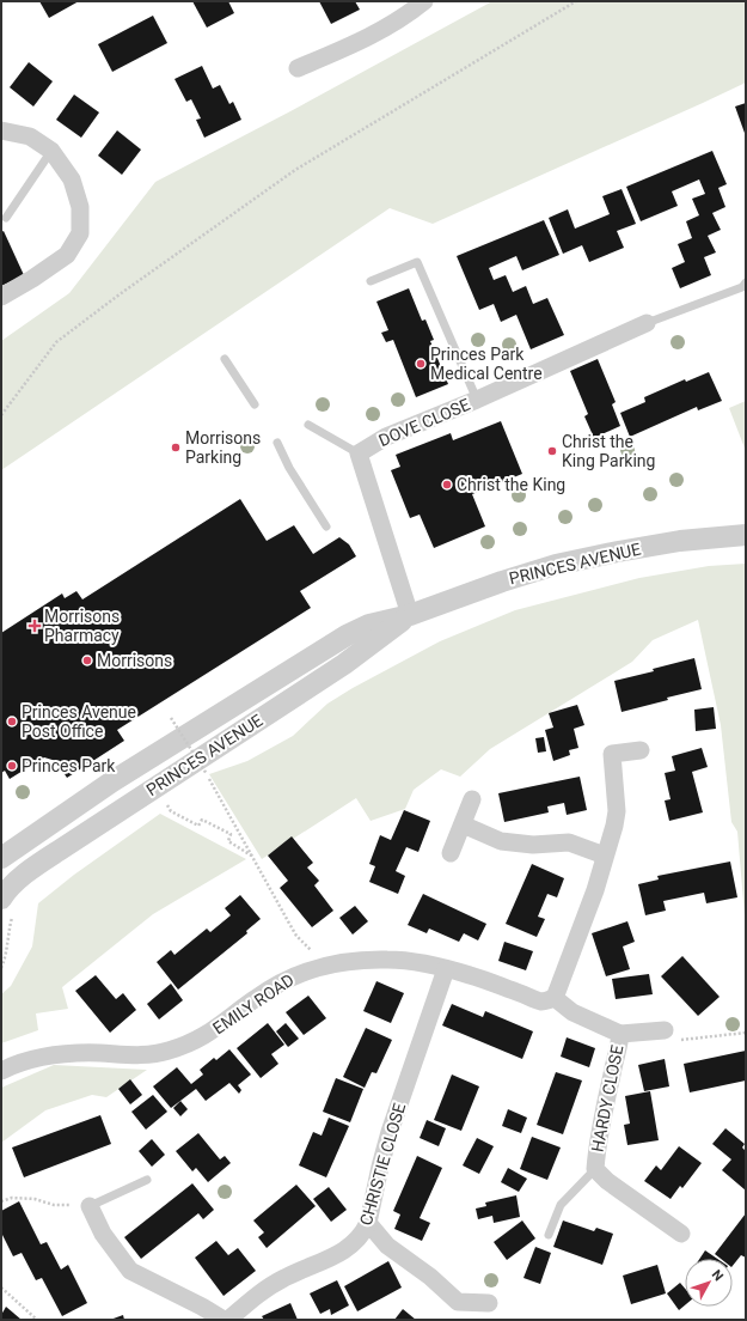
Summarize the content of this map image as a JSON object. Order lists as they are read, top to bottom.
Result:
{
  "streets": {
    "street": [
      "DOVE CLOSE",
      "PRINCES AVENUE",
      "EMILY ROAD",
      "HARDY CLOSE",
      "CHRISTIE CLOSE"
    ]
  },
  "crossings": [
    ["DOVE CLOSE", "PRINCES AVENUE"],
    ["EMILY ROAD", "CHRISTIE CLOSE"]
  ],
  "places": {
    "other": [
      "Princes Park Medical Centre",
      "Morrisons Parking",
      "Christ the King Parking",
      "Christ the King",
      "Morrisons",
      "Princes Avenue Post Office",
      "Princes Park"
    ],
    "health": ["Morrisons Pharmacy"]
  },
  "north": "top right"
}
